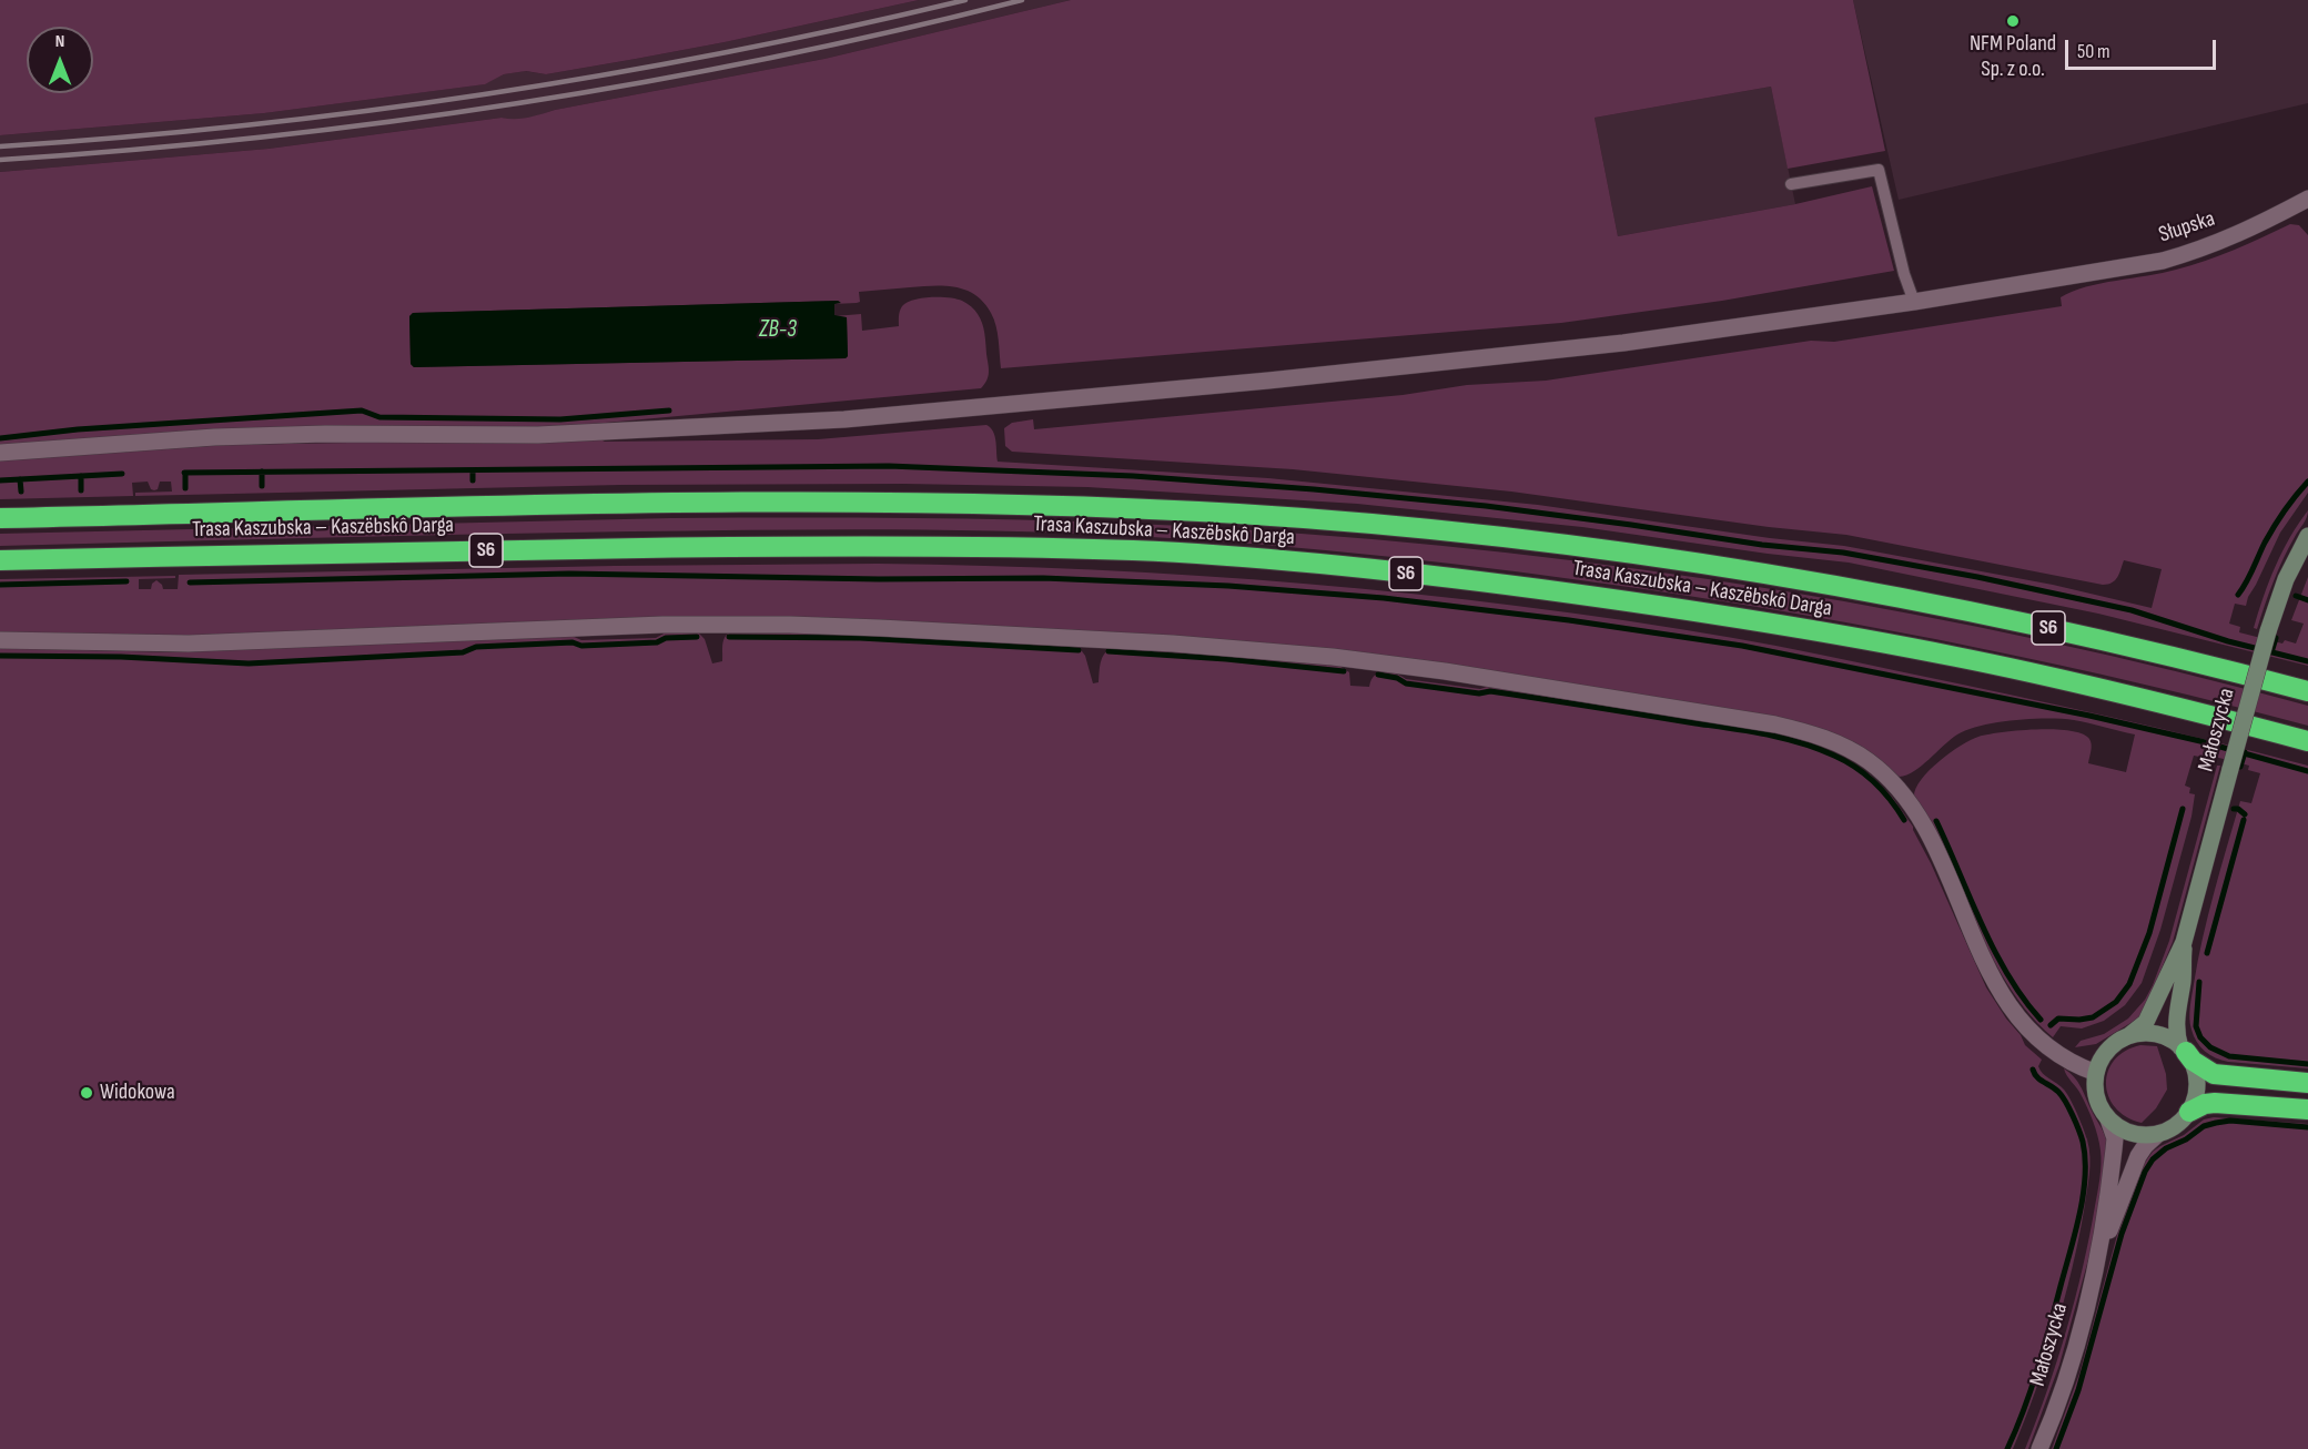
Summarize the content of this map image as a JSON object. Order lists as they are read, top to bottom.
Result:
{
  "streets": {
    "highway": ["Trasa Kaszubska – Kaszëbskô Darga", "S6"],
    "main road": ["Małoszycka"],
    "street": ["Słupska"]
  },
  "water": ["ZB-3"],
  "places": ["NFM Poland Sp. z o.o.", "Widokowa"],
  "scale_bar": "50 m",
  "north": "top"
}
